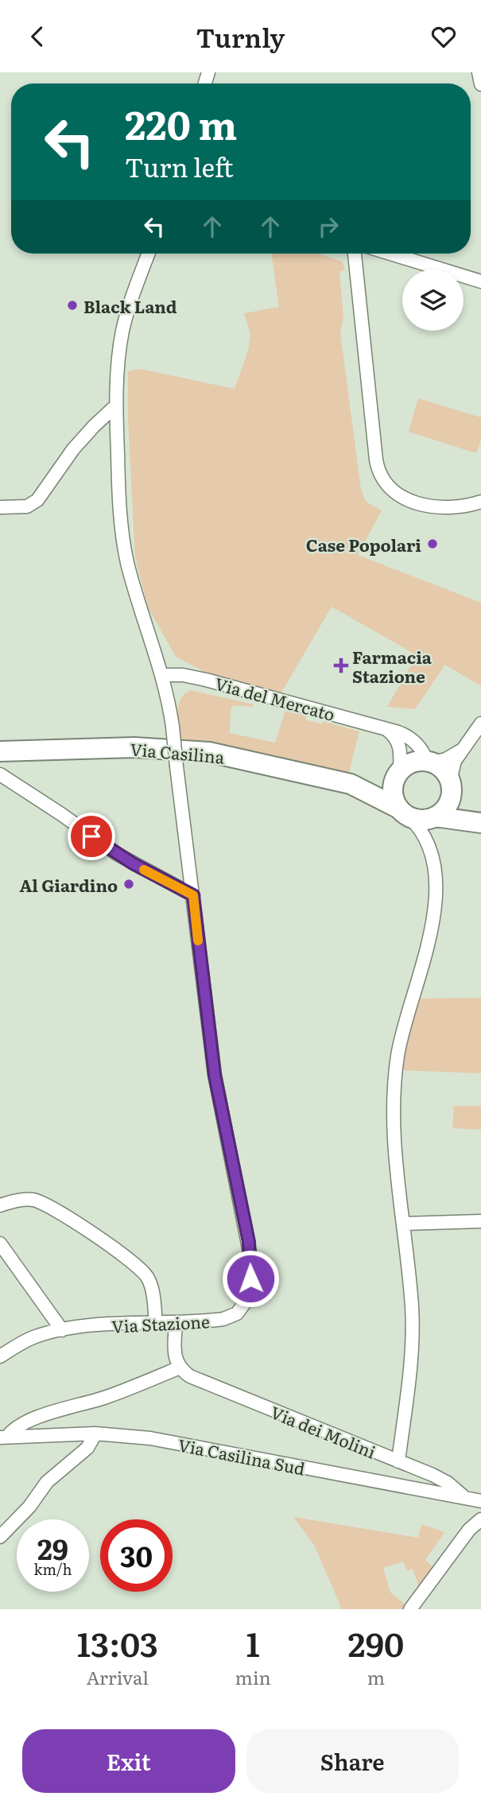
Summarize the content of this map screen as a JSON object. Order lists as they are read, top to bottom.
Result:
{
  "streets": {
    "main road": ["Via Casilina"],
    "street": [
      "Via del Mercato",
      "Via Stazione",
      "Via dei Molini",
      "Via Casilina Sud"
    ]
  },
  "crossings": [
    ["Via del Mercato", "Via Casilina"],
    ["Via del Mercato", "Via Stazione"],
    ["Via dei Molini", "Via Casilina Sud"]
  ],
  "places": {
    "other": ["Black Land", "Case Popolari", "Al Giardino"],
    "health": ["Farmacia Stazione"]
  },
  "page": {
    "header": "Turnly",
    "turn": ["220 m", "Turn left"],
    "speed": "29 km/h",
    "limit": "30",
    "eta": [
      "13:03",
      "Arrival",
      "1",
      "min",
      "290",
      "m"
    ],
    "buttons": ["Exit", "Share"]
  }
}
